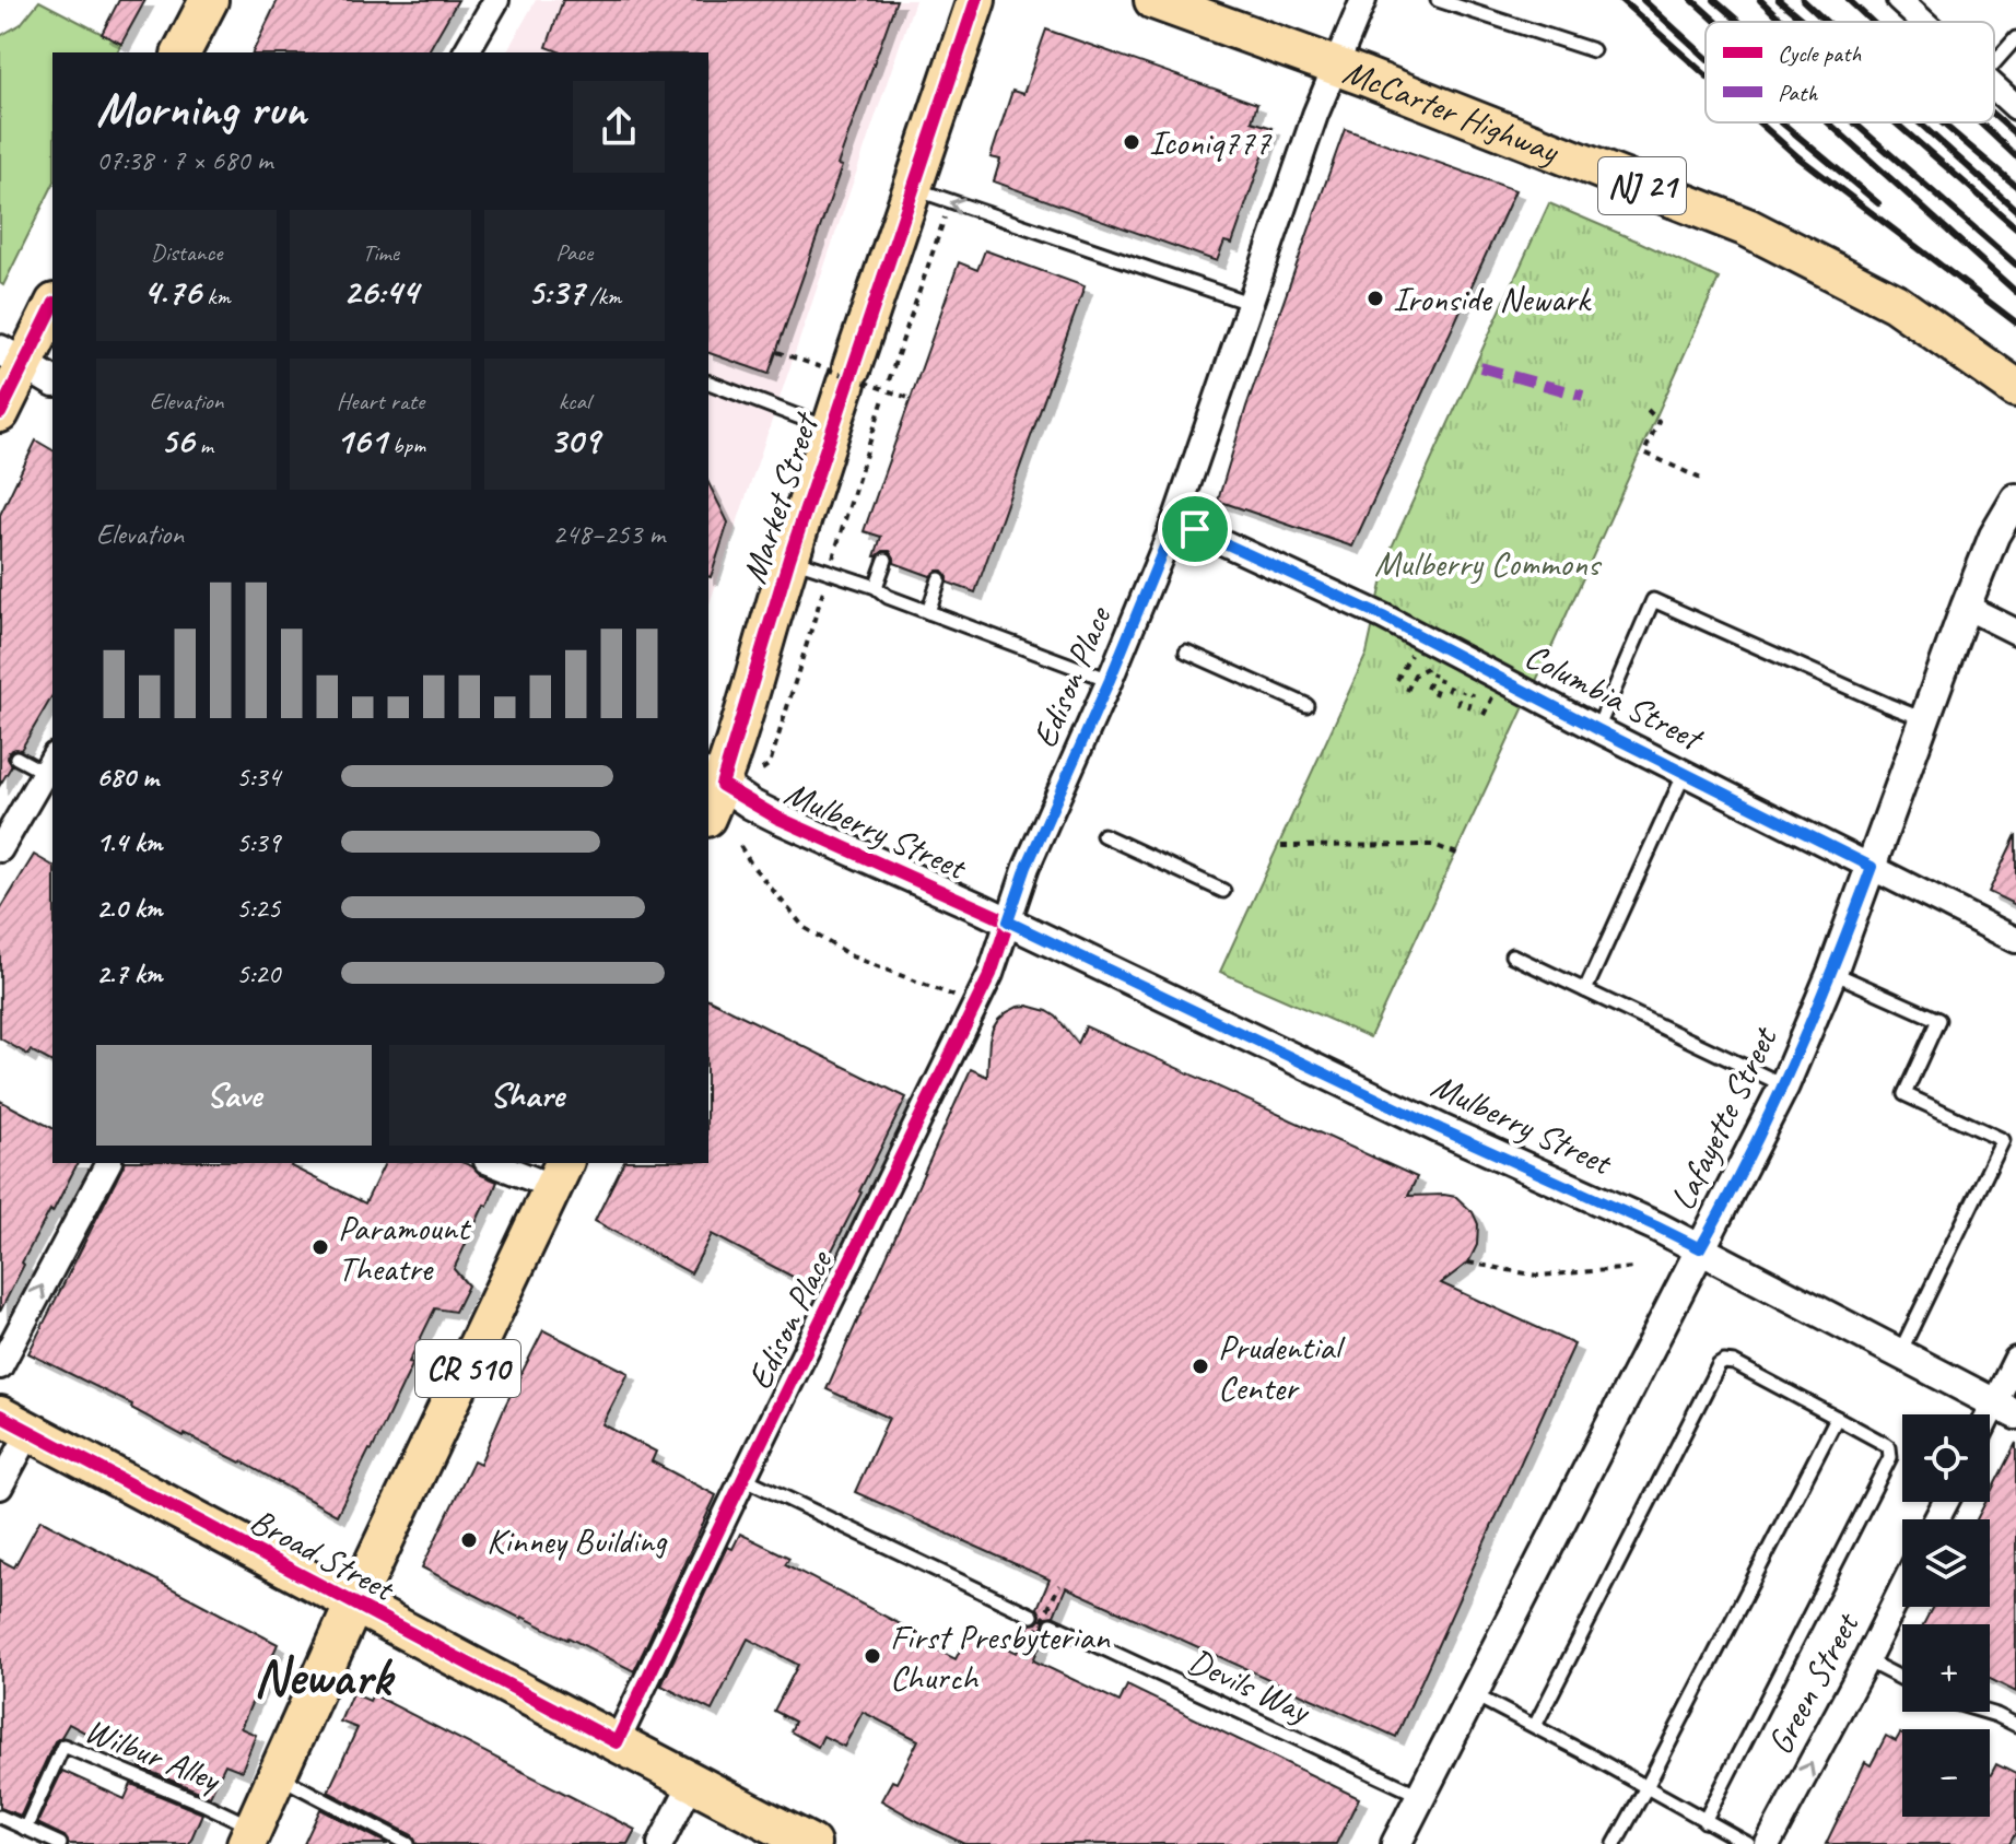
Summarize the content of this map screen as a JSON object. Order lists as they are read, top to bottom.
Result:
{
  "streets": {
    "main road": [
      "McCarter Highway",
      "NJ 21",
      "Market Street",
      "CR 510",
      "Broad Street"
    ],
    "street": [
      "Edison Place",
      "Columbia Street",
      "Mulberry Street",
      "Lafayette Street",
      "Green Street"
    ],
    "lane": ["Devils Way", "Wilbur Alley"]
  },
  "crossings": [
    ["McCarter Highway", "Edison Place"],
    ["Market Street", "Mulberry Street"],
    ["Edison Place", "Columbia Street"],
    ["Edison Place", "Mulberry Street"],
    ["Edison Place", "Broad Street"],
    ["Columbia Street", "Lafayette Street"],
    ["Mulberry Street", "Lafayette Street"],
    ["Lafayette Street", "Devils Way"],
    ["CR 510", "Broad Street"],
    ["CR 510", "Wilbur Alley"]
  ],
  "one_way": ["Green Street"],
  "districts": ["Newark"],
  "parks": ["Mulberry Commons"],
  "places": [
    "Iconiq777",
    "Ironside Newark",
    "Paramount Theatre",
    "Prudential Center",
    "Kinney Building",
    "First Presbyterian Church"
  ],
  "legend": ["Cycle path", "Path"],
  "page": {
    "heading": ["Morning run", "07:38 · 7 × 680 m"],
    "stats": [
      ["Distance", "4.76 km"],
      ["Time", "26:44"],
      ["Pace", "5:37 /km"],
      ["Elevation", "56 m"],
      ["Heart rate", "161 bpm"],
      ["kcal", "309"]
    ],
    "chart": ["Elevation", "248–253 m"],
    "list": [
      {
        "name": "680 m",
        "note": "5:34"
      },
      {
        "name": "1.4 km",
        "note": "5:39"
      },
      {
        "name": "2.0 km",
        "note": "5:25"
      },
      {
        "name": "2.7 km",
        "note": "5:20"
      }
    ],
    "buttons": ["Save", "Share"],
    "map_buttons": ["+", "−"]
  }
}
